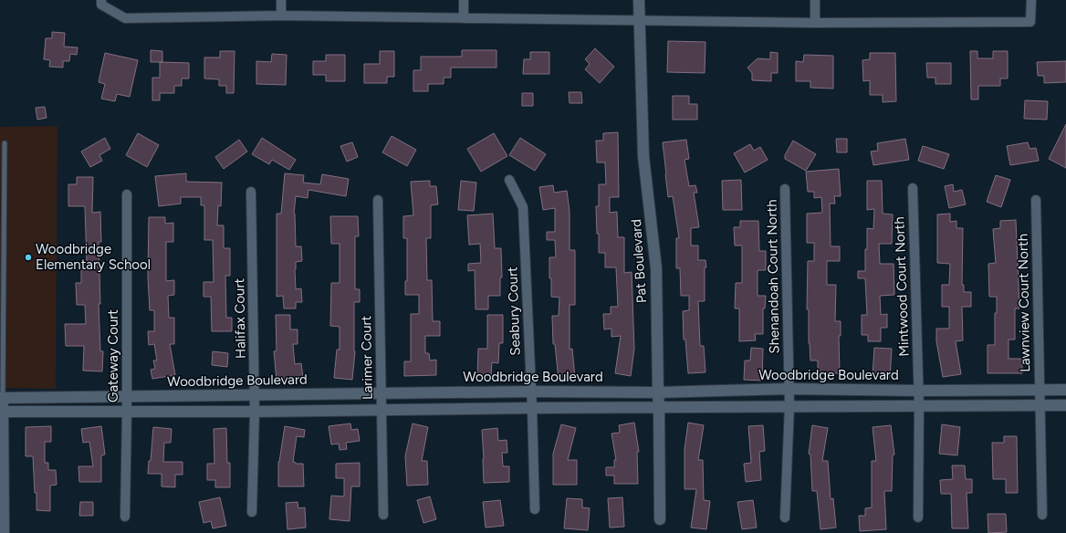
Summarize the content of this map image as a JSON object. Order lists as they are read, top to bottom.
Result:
{
  "streets": {
    "street": [
      "Pat Boulevard",
      "Shenandoah Court North",
      "Mintwood Court North",
      "Lawnview Court North",
      "Seabury Court",
      "Halifax Court",
      "Gateway Court",
      "Larimer Court",
      "Woodbridge Boulevard"
    ]
  },
  "crossings": [
    ["Pat Boulevard", "Woodbridge Boulevard"],
    ["Shenandoah Court North", "Woodbridge Boulevard"],
    ["Mintwood Court North", "Woodbridge Boulevard"],
    ["Lawnview Court North", "Woodbridge Boulevard"],
    ["Seabury Court", "Woodbridge Boulevard"],
    ["Halifax Court", "Woodbridge Boulevard"],
    ["Gateway Court", "Woodbridge Boulevard"],
    ["Larimer Court", "Woodbridge Boulevard"]
  ],
  "places": ["Woodbridge Elementary School"]
}
